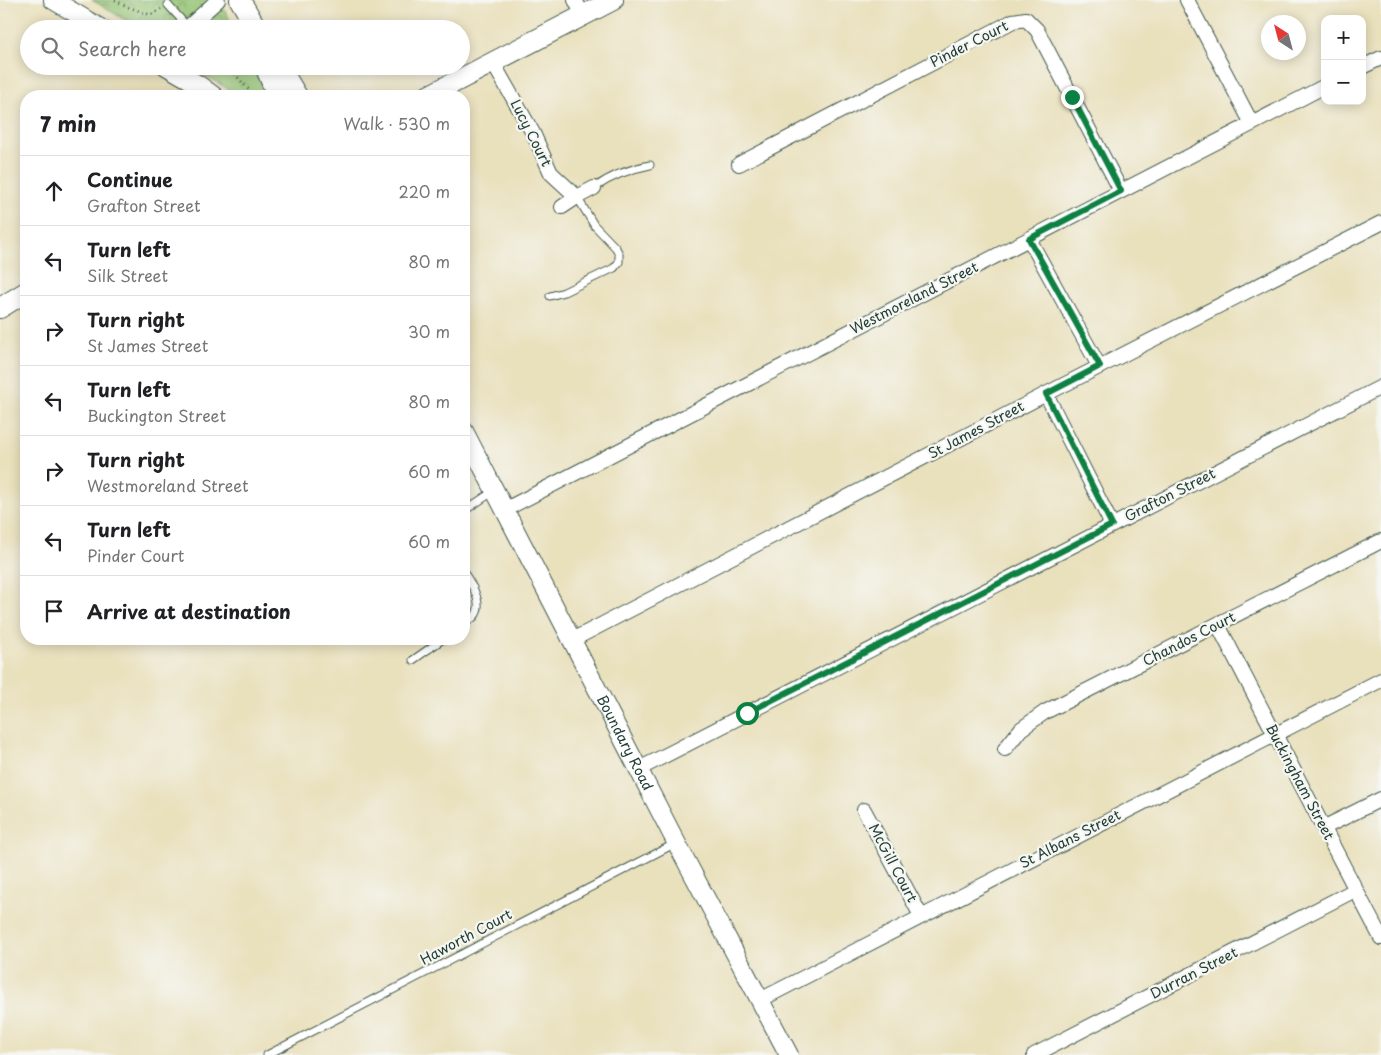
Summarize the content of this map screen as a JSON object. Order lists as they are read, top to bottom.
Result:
{
  "streets": {
    "street": [
      "Pinder Court",
      "Lucy Court",
      "Westmoreland Street",
      "St James Street",
      "Grafton Street",
      "Chandos Court",
      "Boundary Road",
      "Buckingham Street",
      "St Albans Street",
      "McGill Court",
      "Durran Street"
    ],
    "lane": ["Haworth Court"]
  },
  "crossings": [
    ["Pinder Court", "Westmoreland Street"],
    ["Westmoreland Street", "Boundary Road"],
    ["St James Street", "Boundary Road"],
    ["Grafton Street", "Boundary Road"],
    ["Chandos Court", "Buckingham Street"],
    ["Boundary Road", "St Albans Street"],
    ["Boundary Road", "Haworth Court"],
    ["Buckingham Street", "St Albans Street"],
    ["Buckingham Street", "Durran Street"],
    ["St Albans Street", "McGill Court"]
  ],
  "north": "top left",
  "page": {
    "map_buttons": ["+", "−"],
    "search": "Search here",
    "heading": ["7 min", "Walk · 530 m"],
    "list": [
      ["Continue", "Grafton Street", "220 m"],
      ["Turn left", "Silk Street", "80 m"],
      ["Turn right", "St James Street", "30 m"],
      ["Turn left", "Buckington Street", "80 m"],
      ["Turn right", "Westmoreland Street", "60 m"],
      ["Turn left", "Pinder Court", "60 m"],
      "Arrive at destination"
    ]
  }
}
